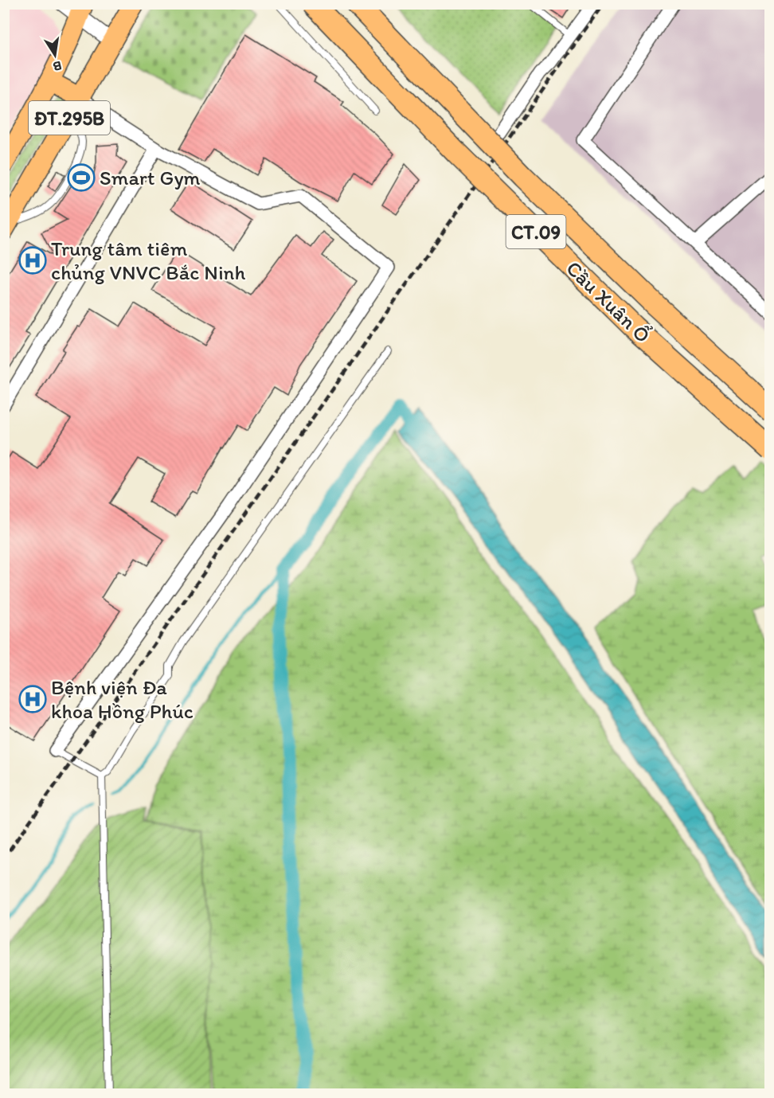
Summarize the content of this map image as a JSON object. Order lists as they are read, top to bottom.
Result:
{
  "streets": {
    "highway": ["CT.09", "Cầu Xuân Ổ"],
    "main road": ["ĐT.295B"]
  },
  "places": {
    "sports": ["Smart Gym"],
    "hospital": ["Trung tâm tiêm chủng VNVC Bắc Ninh", "Bệnh viện Đa khoa Hồng Phúc"]
  },
  "north": "bottom"
}
